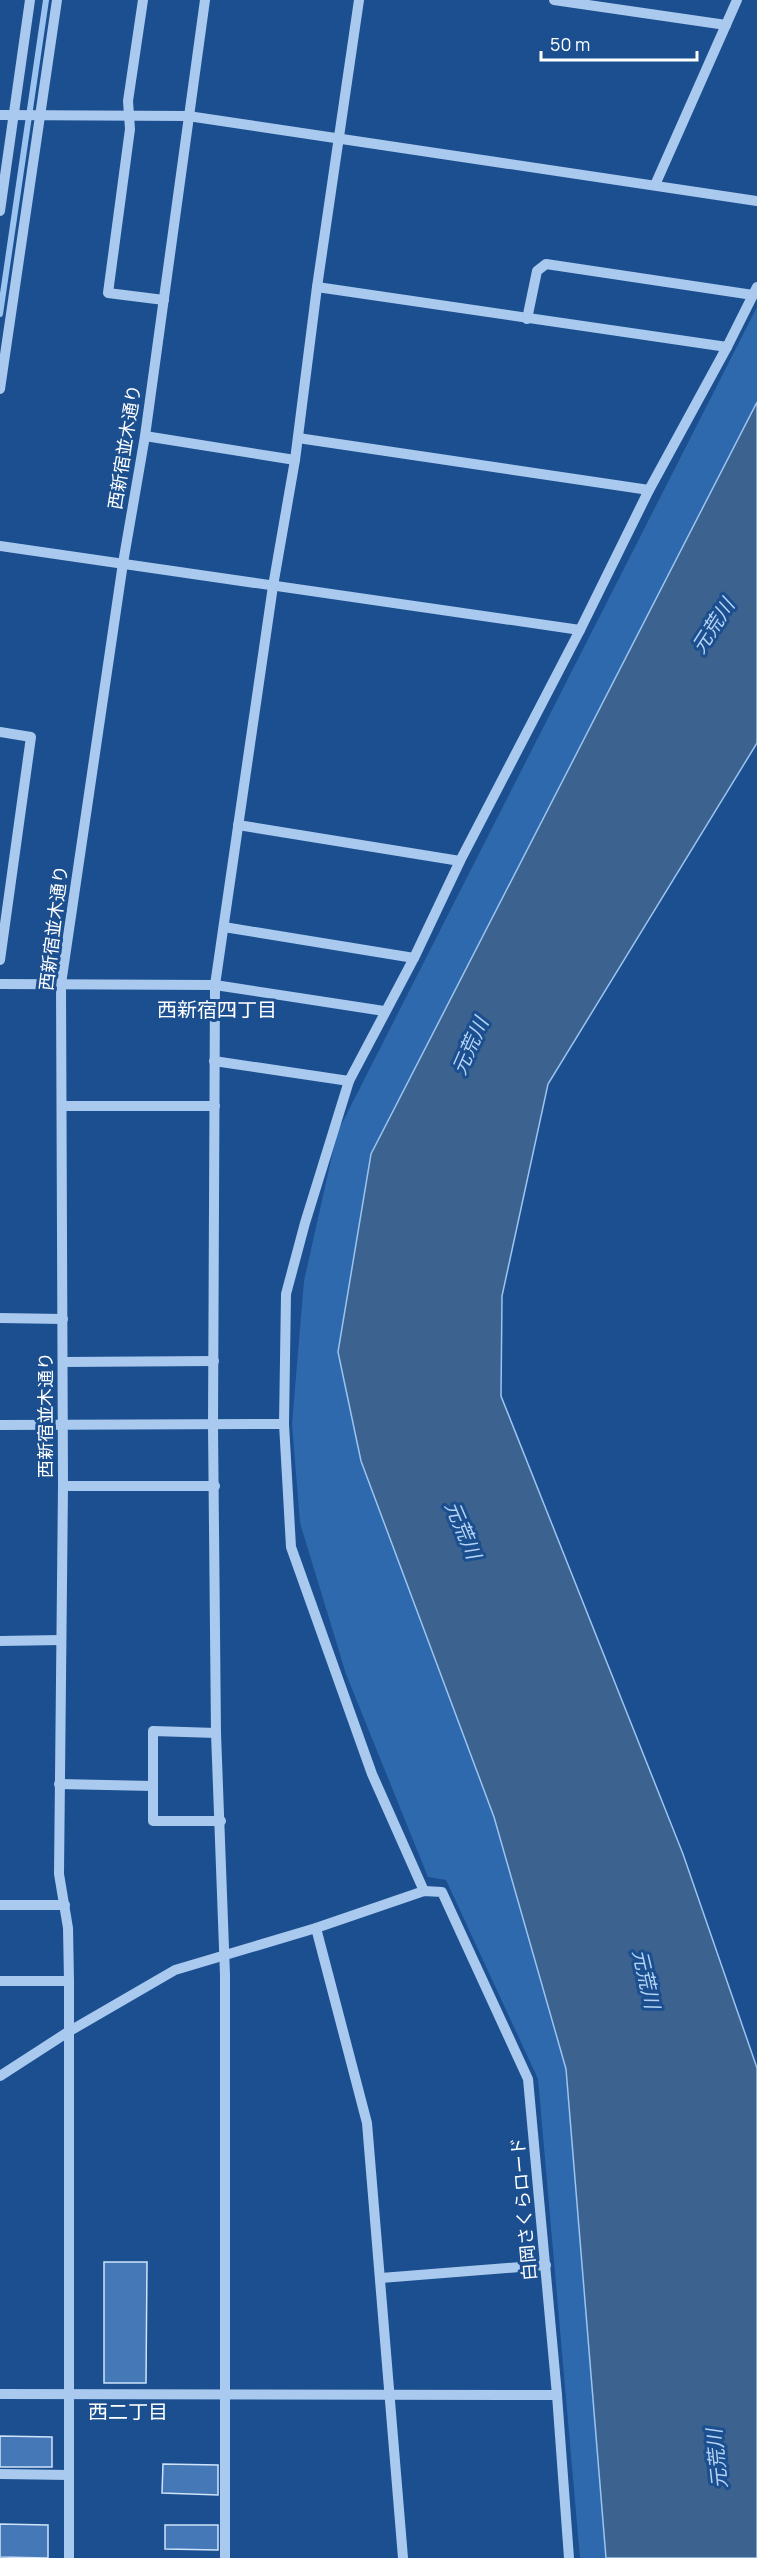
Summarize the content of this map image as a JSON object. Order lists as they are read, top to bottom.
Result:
{
  "streets": {
    "street": ["西新宿並木通り", "白岡さくらロード"]
  },
  "districts": ["西新宿四丁目", "西二丁目"],
  "water": ["元荒川"],
  "scale_bar": "50 m"
}
